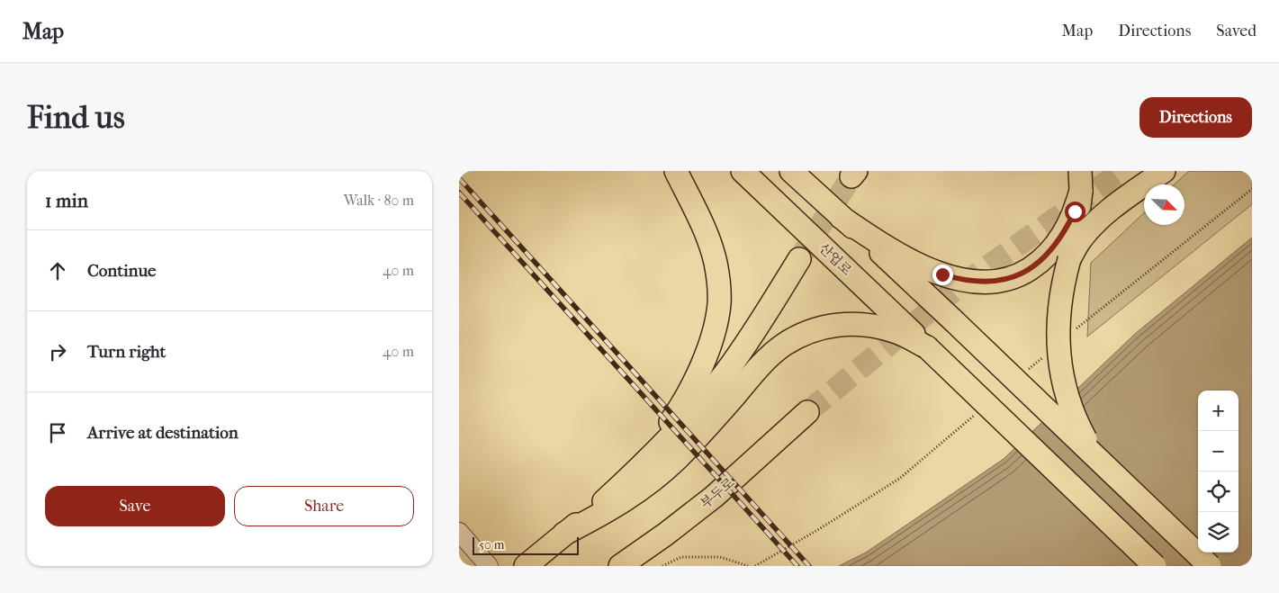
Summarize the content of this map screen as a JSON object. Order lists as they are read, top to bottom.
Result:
{
  "streets": {
    "main road": ["산업로", "부두로"]
  },
  "scale_bar": "50 m",
  "north": "bottom right",
  "page": {
    "header": "Map",
    "nav": ["Map", "Directions", "Saved"],
    "buttons": [
      "Directions",
      ["Save", "Share"]
    ],
    "title": "Find us",
    "heading": ["1 min", "Walk · 80 m"],
    "list": [
      ["Continue", "40 m"],
      ["Turn right", "40 m"],
      "Arrive at destination"
    ],
    "map_buttons": ["+", "−"],
    "scale": "50 m"
  }
}
